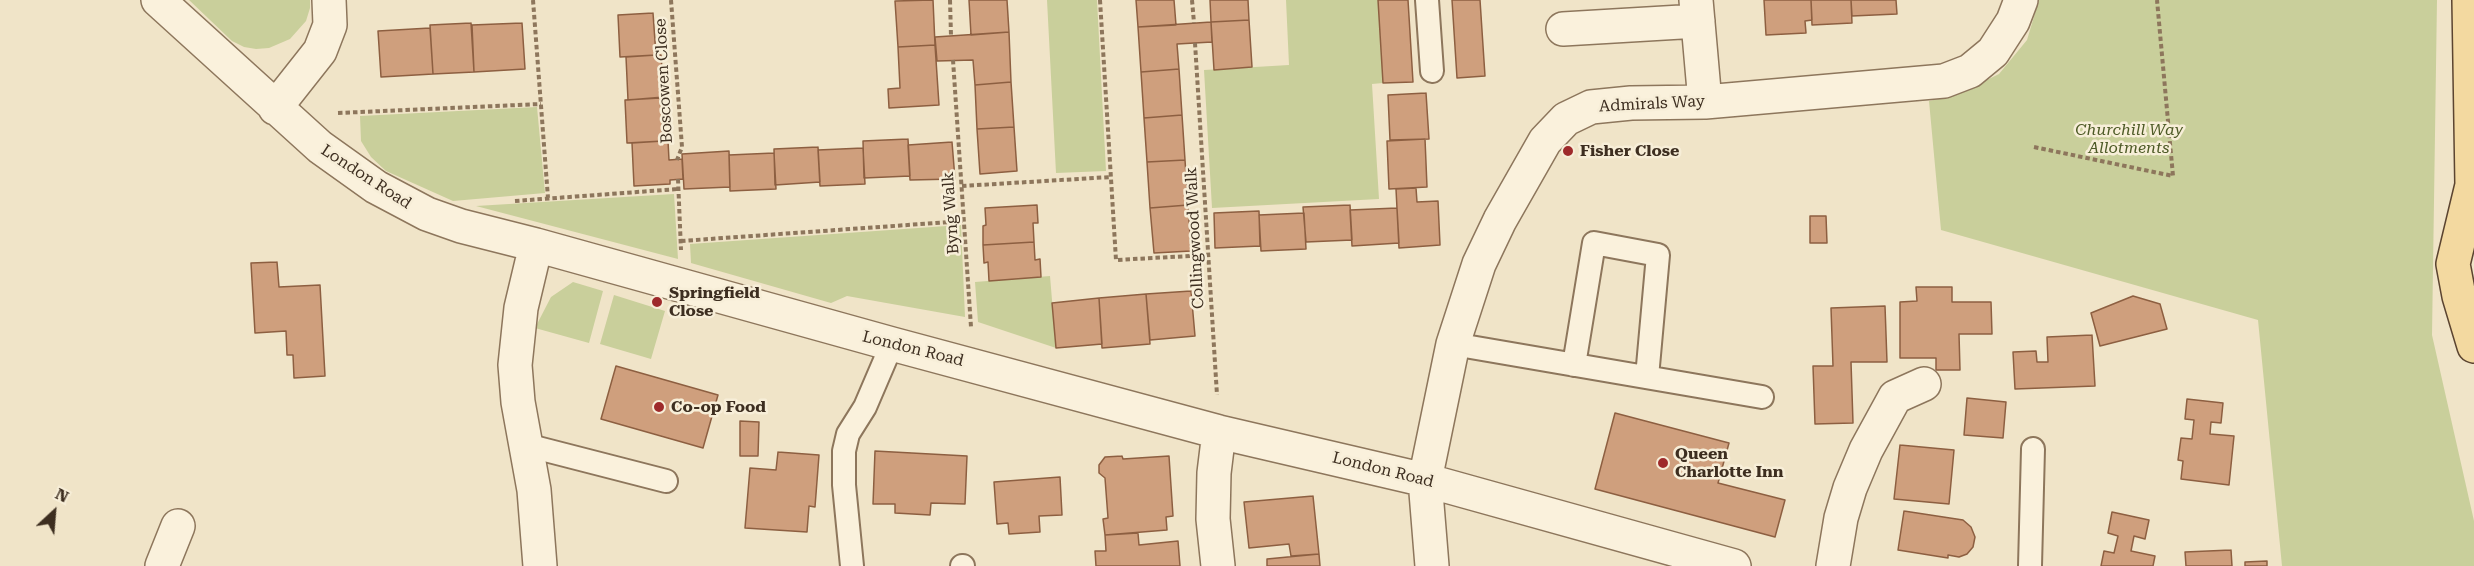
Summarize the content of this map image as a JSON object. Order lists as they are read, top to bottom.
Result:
{
  "streets": {
    "street": ["Admirals Way", "London Road"],
    "path": ["Boscowen Close", "Byng Walk", "Collingwood Walk"]
  },
  "crossings": [
    ["Admirals Way", "London Road"],
    ["London Road", "Byng Walk"],
    ["London Road", "Collingwood Walk"]
  ],
  "parks": ["Churchill Way Allotments"],
  "places": [
    "Fisher Close",
    "Springfield Close",
    "Co-op Food",
    "Queen Charlotte Inn"
  ],
  "north": "top right"
}
